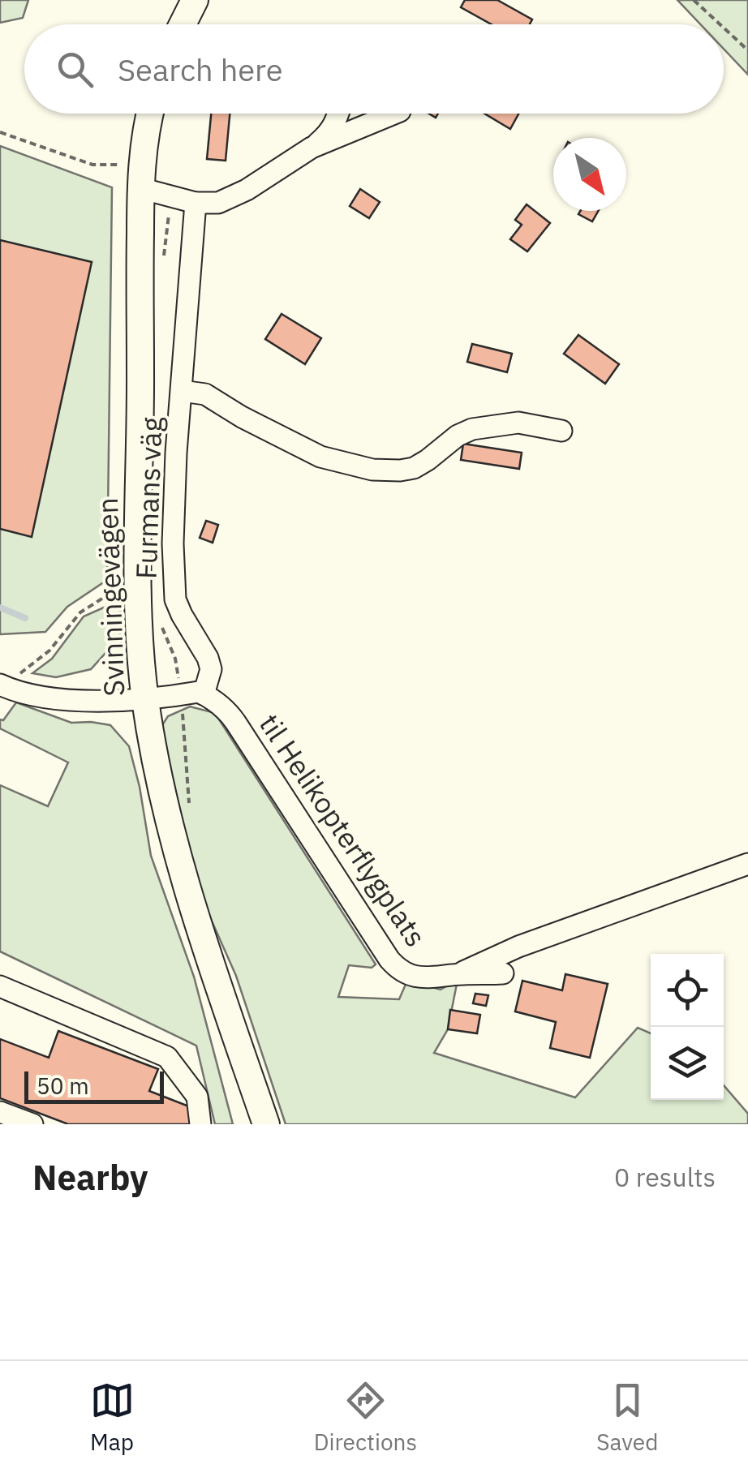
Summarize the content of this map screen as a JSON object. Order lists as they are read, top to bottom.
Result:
{
  "streets": {
    "main road": ["Svinningevägen"],
    "street": ["Furmans väg", "til Helikopterflygplats"]
  },
  "crossings": [
    ["Furmans väg", "til Helikopterflygplats"]
  ],
  "scale_bar": "50 m",
  "north": "bottom right",
  "page": {
    "search": "Search here",
    "scale": "50 m",
    "heading": ["Nearby", "0 results"],
    "nav": ["Map", "Directions", "Saved"]
  }
}
